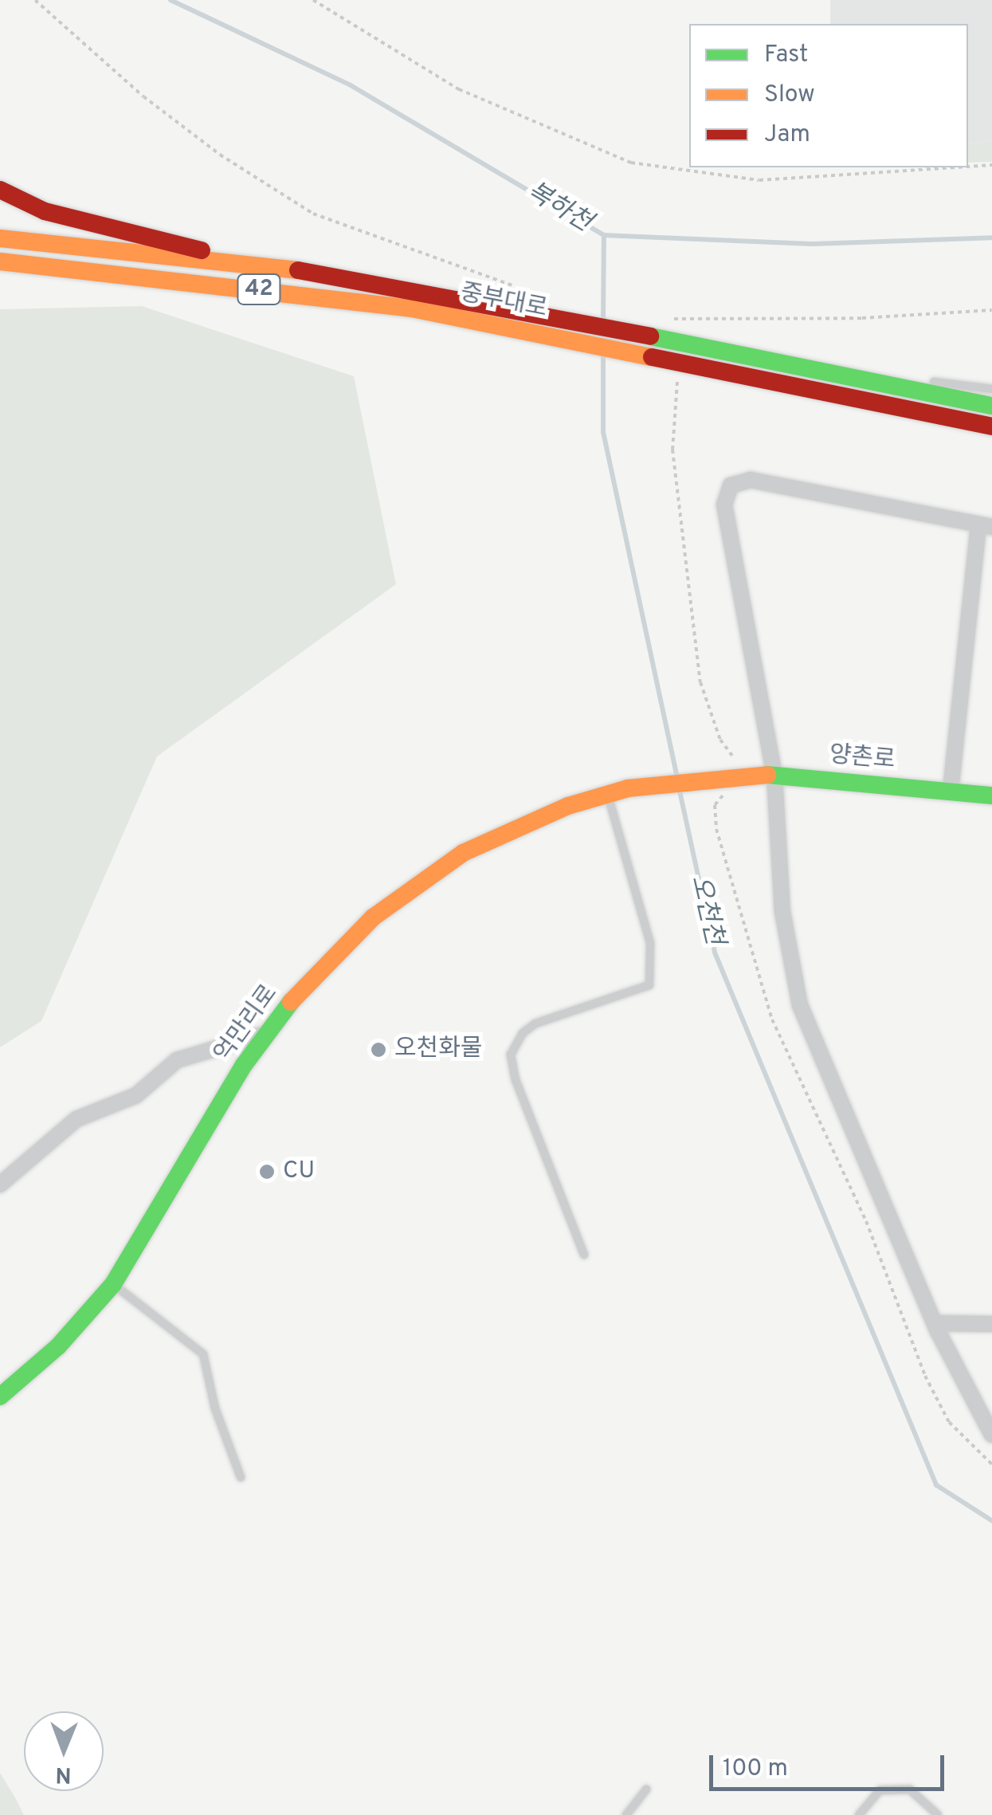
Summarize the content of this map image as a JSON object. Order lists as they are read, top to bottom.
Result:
{
  "streets": {
    "main road": [
      "42",
      "중부대로",
      "양촌로",
      "억만리로"
    ]
  },
  "crossings": [
    ["42", "중부대로"],
    ["양촌로", "억만리로"]
  ],
  "water": ["복하천", "오천천"],
  "places": ["오천화물", "CU"],
  "legend": ["Fast", "Slow", "Jam"],
  "scale_bar": "100 m",
  "north": "bottom"
}
